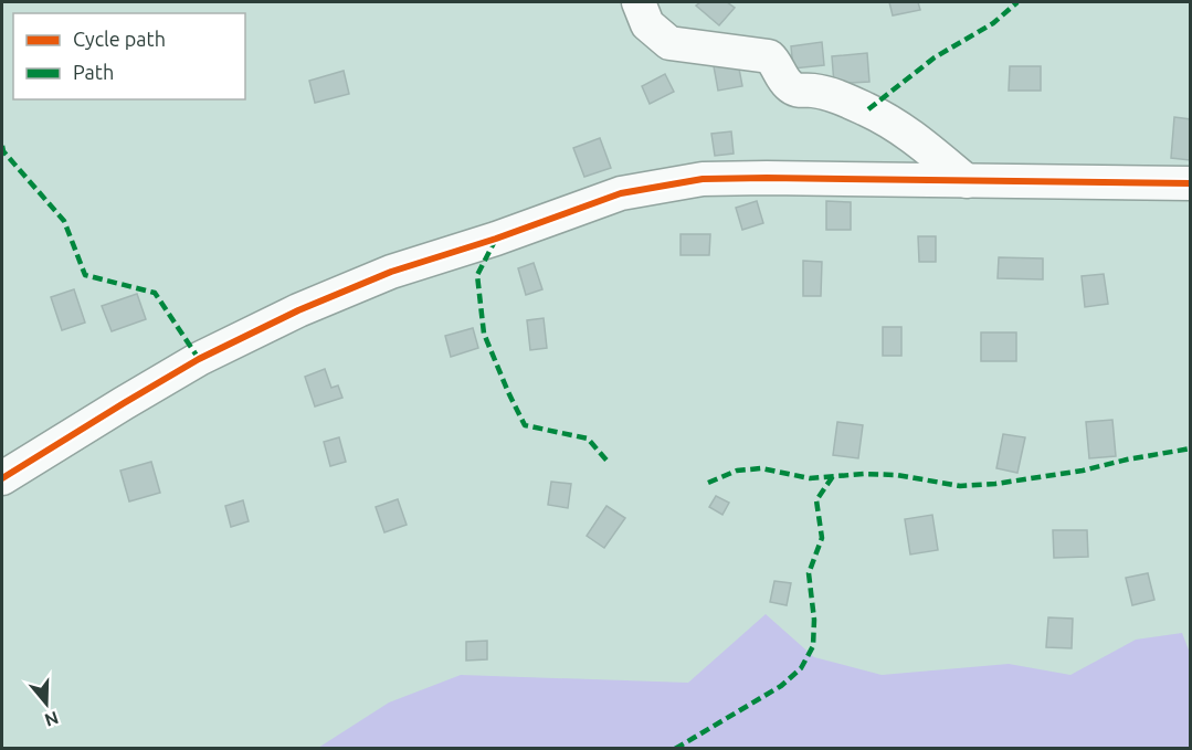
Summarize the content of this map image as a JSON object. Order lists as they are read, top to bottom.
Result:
{
  "legend": ["Cycle path", "Path"],
  "north": "bottom"
}
